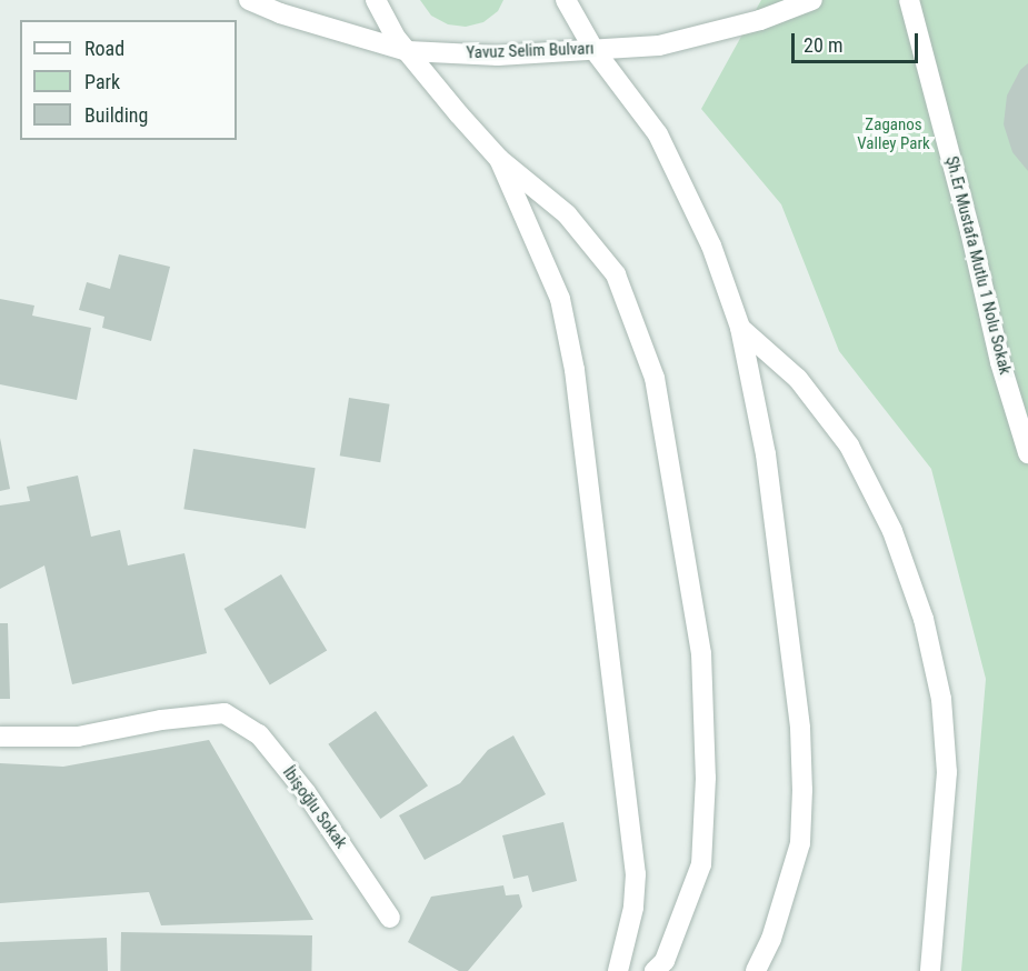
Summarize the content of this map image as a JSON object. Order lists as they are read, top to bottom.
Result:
{
  "streets": {
    "main road": ["Yavuz Selim Bulvarı", "Şh.Er Mustafa Mutlu 1 Nolu Sokak", "İbişoğlu Sokak"]
  },
  "parks": ["Zaganos Valley Park"],
  "legend": ["Road", "Park", "Building"],
  "scale_bar": "20 m"
}
